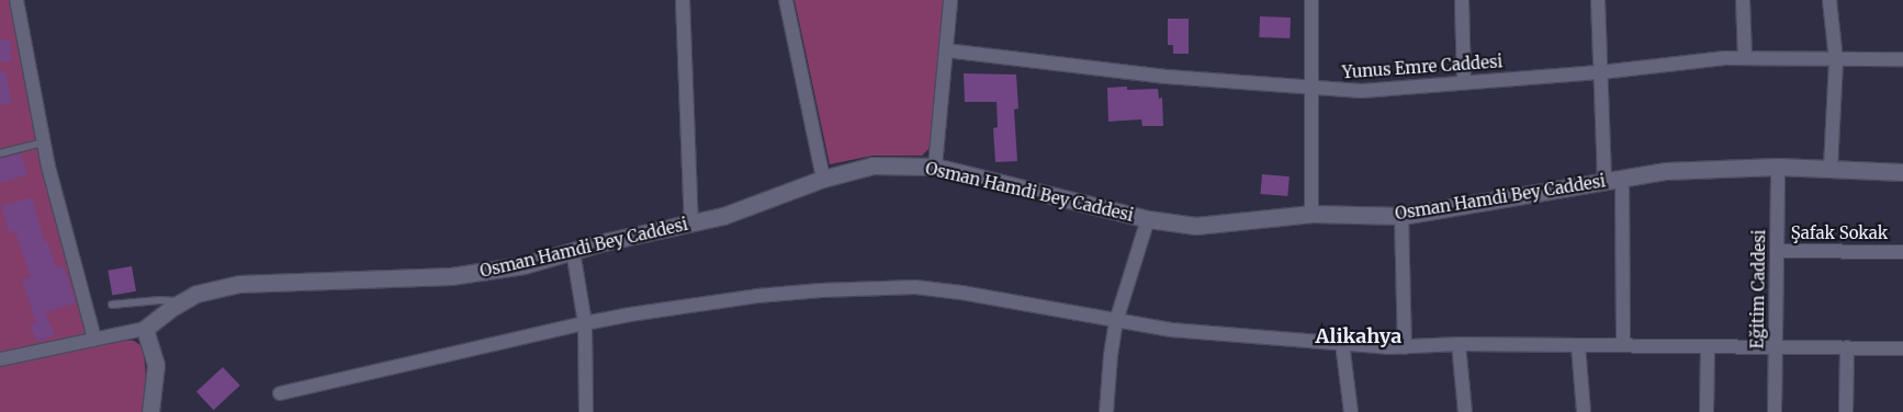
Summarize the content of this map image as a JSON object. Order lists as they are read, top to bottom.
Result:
{
  "streets": {
    "street": [
      "Yunus Emre Caddesi",
      "Osman Hamdi Bey Caddesi",
      "Şafak Sokak",
      "Eğitim Caddesi"
    ]
  },
  "crossings": [
    ["Osman Hamdi Bey Caddesi", "Eğitim Caddesi"],
    ["Şafak Sokak", "Eğitim Caddesi"]
  ],
  "districts": ["Alikahya"]
}
